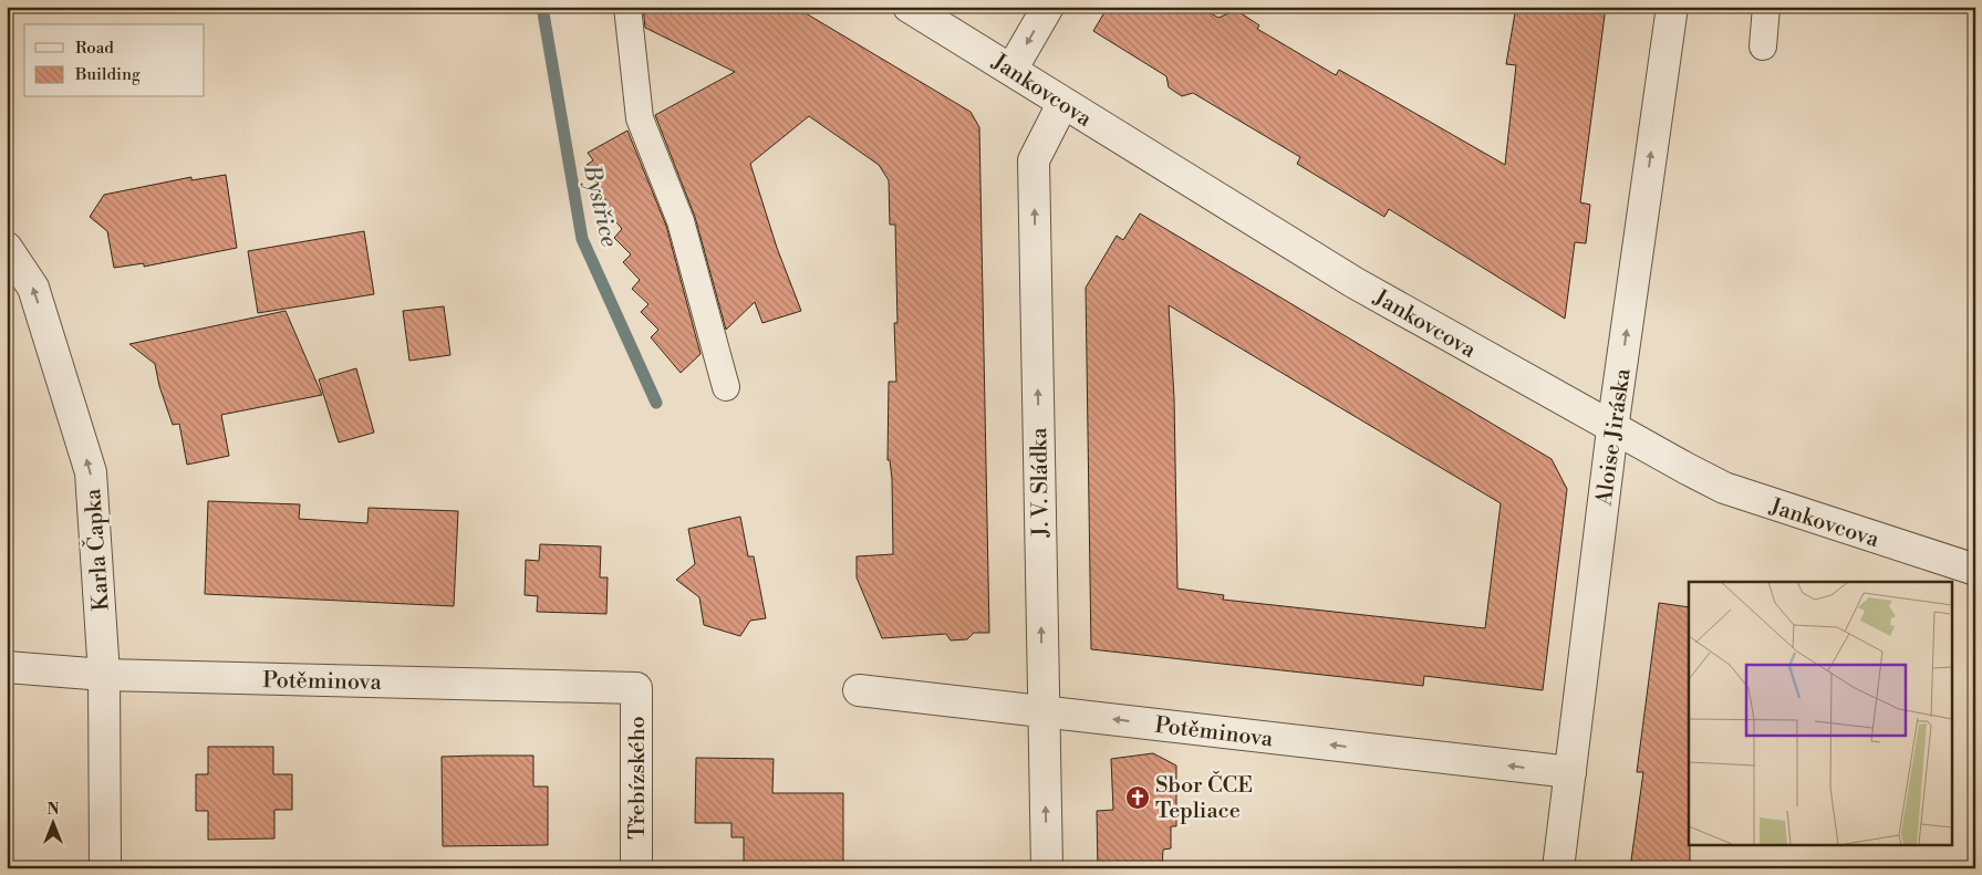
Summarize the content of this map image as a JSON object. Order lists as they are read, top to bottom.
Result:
{
  "streets": {
    "street": [
      "Jankovcova",
      "Aloise Jiráska",
      "J. V. Sládka",
      "Karla Čapka",
      "Potěminova",
      "Třebízského"
    ]
  },
  "crossings": [
    ["Jankovcova", "Aloise Jiráska"],
    ["Jankovcova", "J. V. Sládka"],
    ["Aloise Jiráska", "Potěminova"],
    ["J. V. Sládka", "Potěminova"],
    ["Karla Čapka", "Potěminova"],
    ["Potěminova", "Třebízského"]
  ],
  "one_way": [
    "Aloise Jiráska",
    "J. V. Sládka",
    "Karla Čapka",
    "Potěminova"
  ],
  "water": ["Bystřice"],
  "places": {
    "church": ["Sbor ČCE Tepliace"]
  },
  "legend": ["Road", "Building"],
  "north": "top"
}
